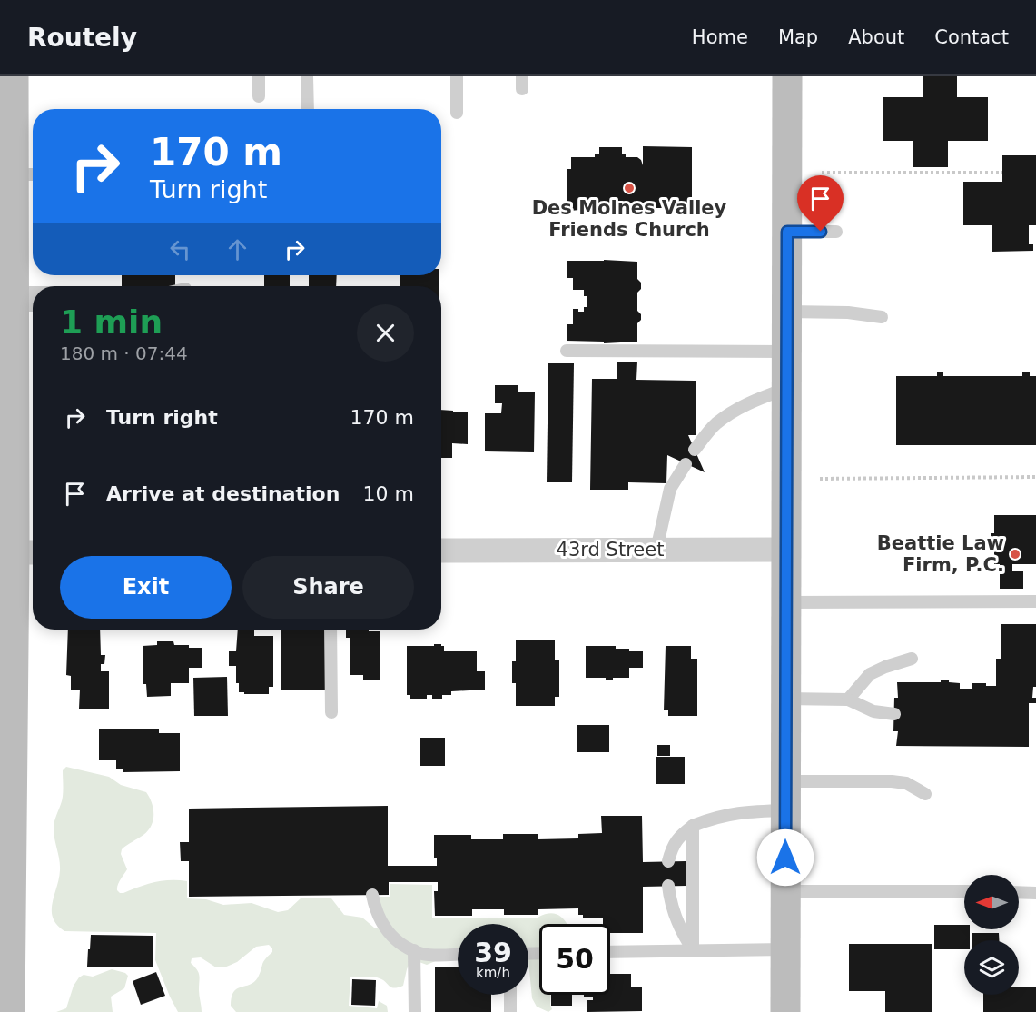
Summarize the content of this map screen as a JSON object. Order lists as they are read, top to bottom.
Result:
{
  "streets": {
    "street": ["43rd Street"]
  },
  "places": ["Des Moines Valley Friends Church", "Beattie Law Firm, P.C."],
  "north": "left",
  "page": {
    "header": "Routely",
    "nav": [
      "Home",
      "Map",
      "About",
      "Contact"
    ],
    "turn": ["170 m", "Turn right"],
    "heading": ["1 min", "180 m · 07:44"],
    "list": [
      {
        "name": "Turn right",
        "value": "170 m"
      },
      {
        "name": "Arrive at destination",
        "value": "10 m"
      }
    ],
    "buttons": ["Exit", "Share"],
    "speed": "39 km/h",
    "limit": "50"
  }
}
